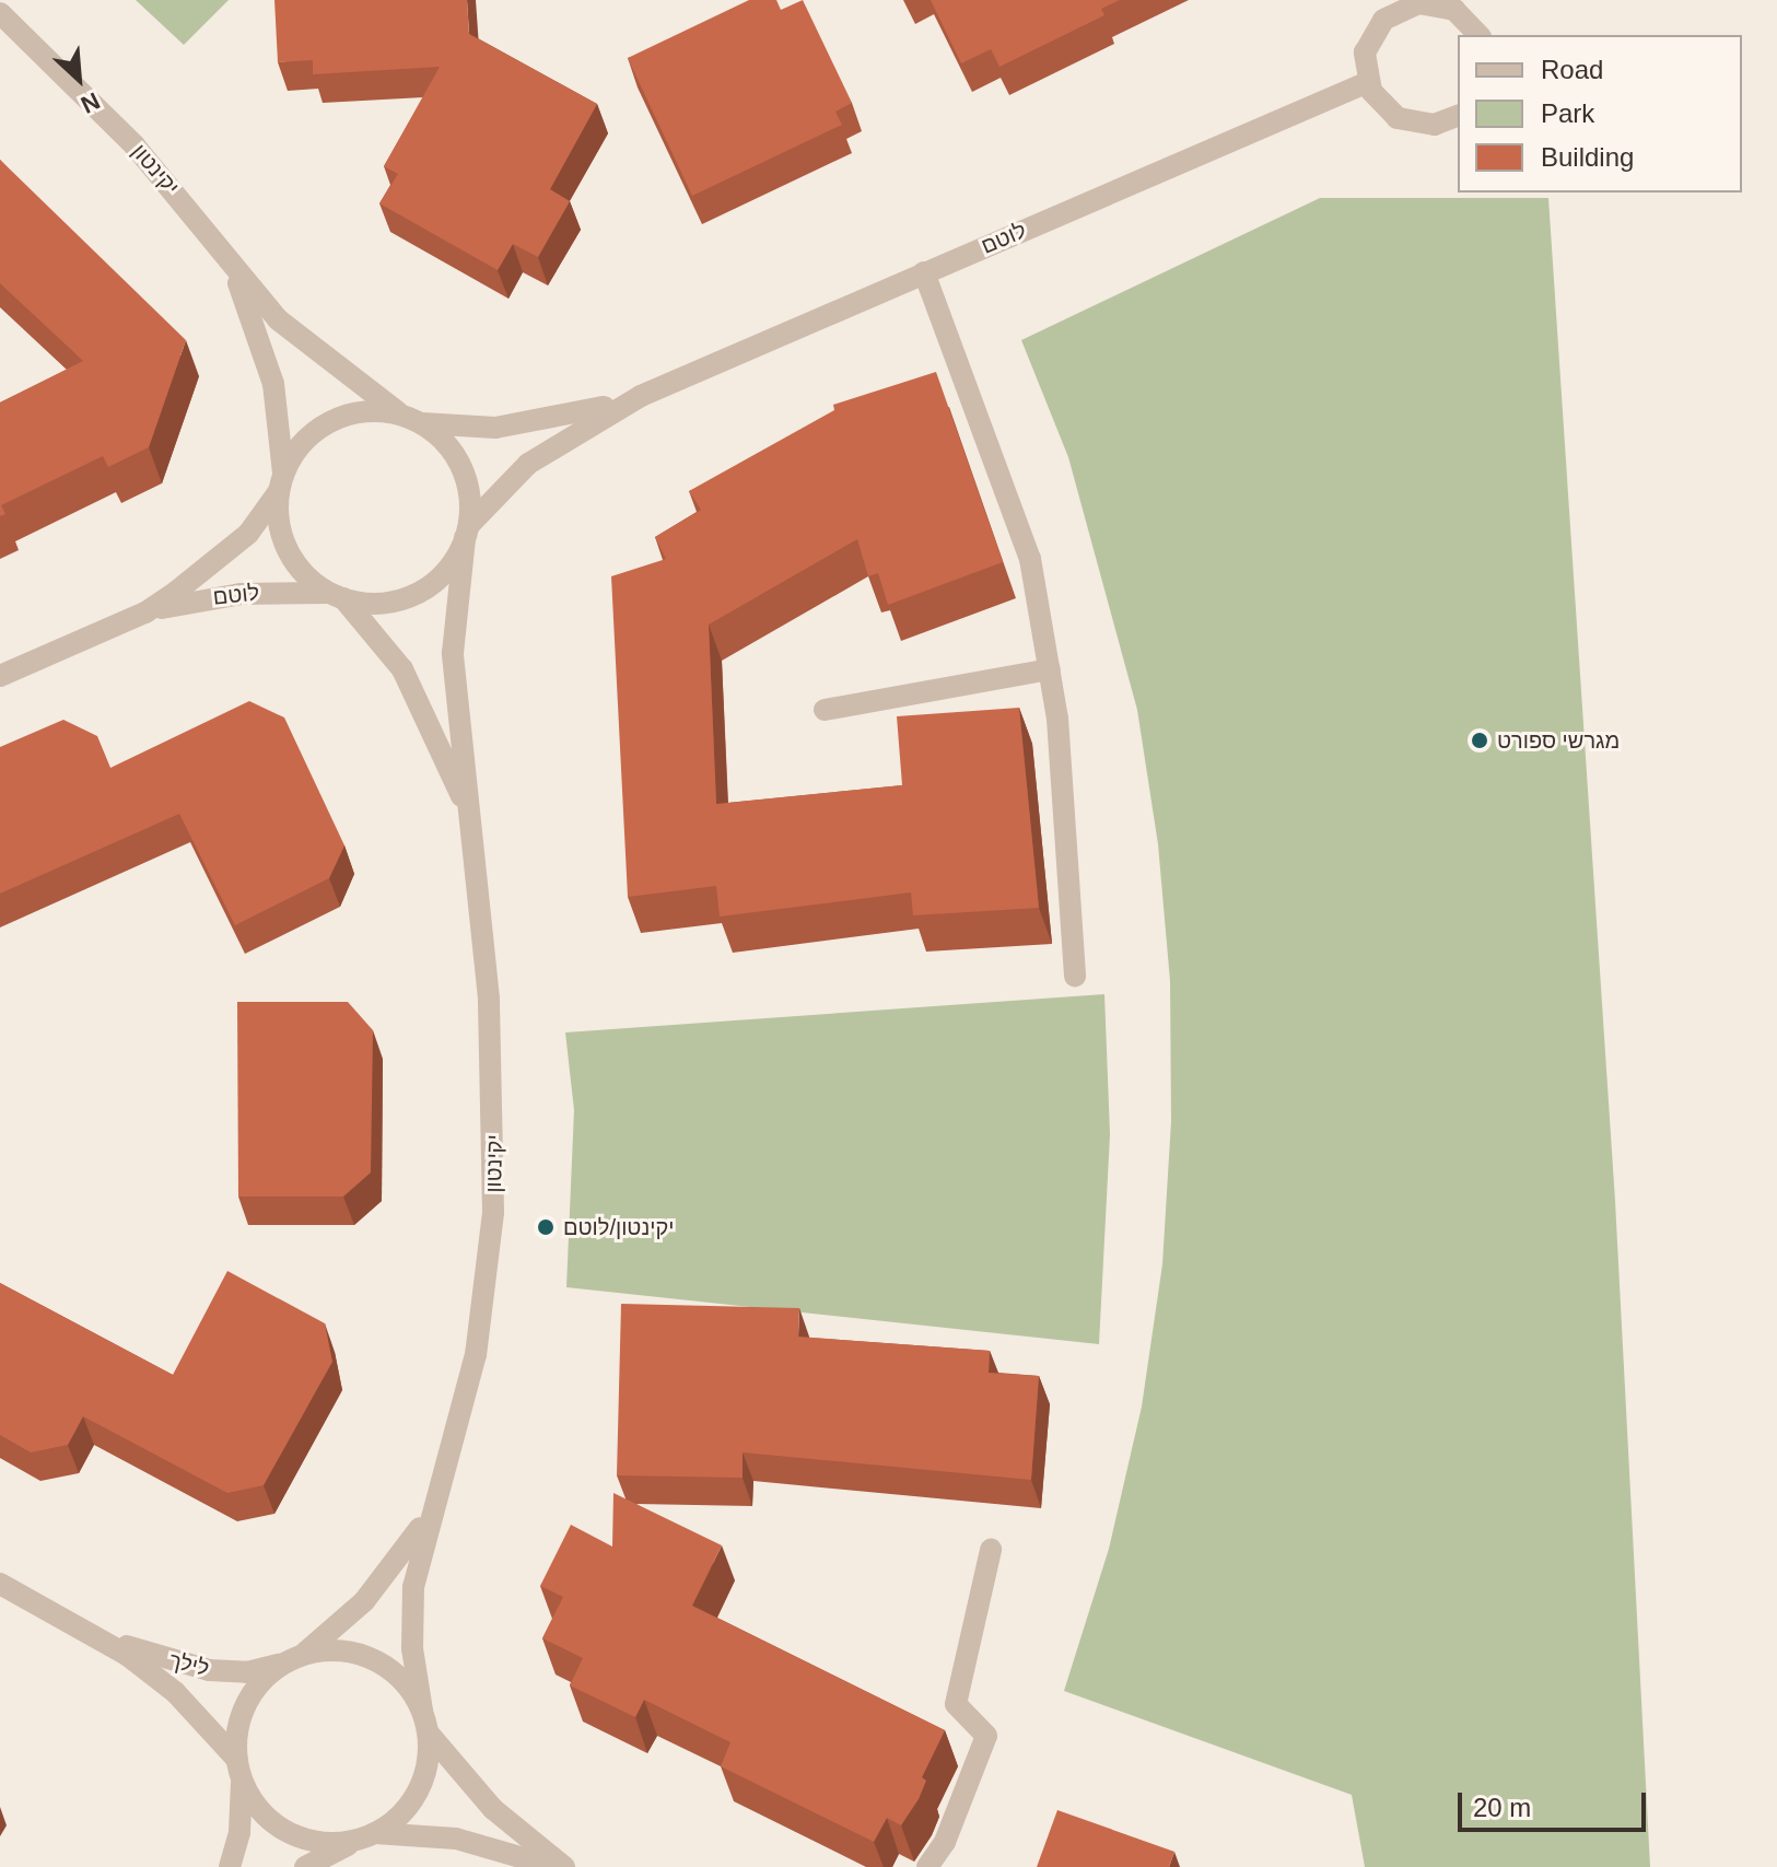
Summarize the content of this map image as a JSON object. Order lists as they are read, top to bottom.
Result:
{
  "streets": {
    "street": ["יקינטון", "לוטם", "לילך"]
  },
  "crossings": [
    ["יקינטון", "לוטם"],
    ["יקינטון", "לילך"]
  ],
  "places": ["מגרשי ספורט", "יקינטון/לוטם"],
  "legend": ["Road", "Park", "Building"],
  "scale_bar": "20 m",
  "north": "bottom right"
}
